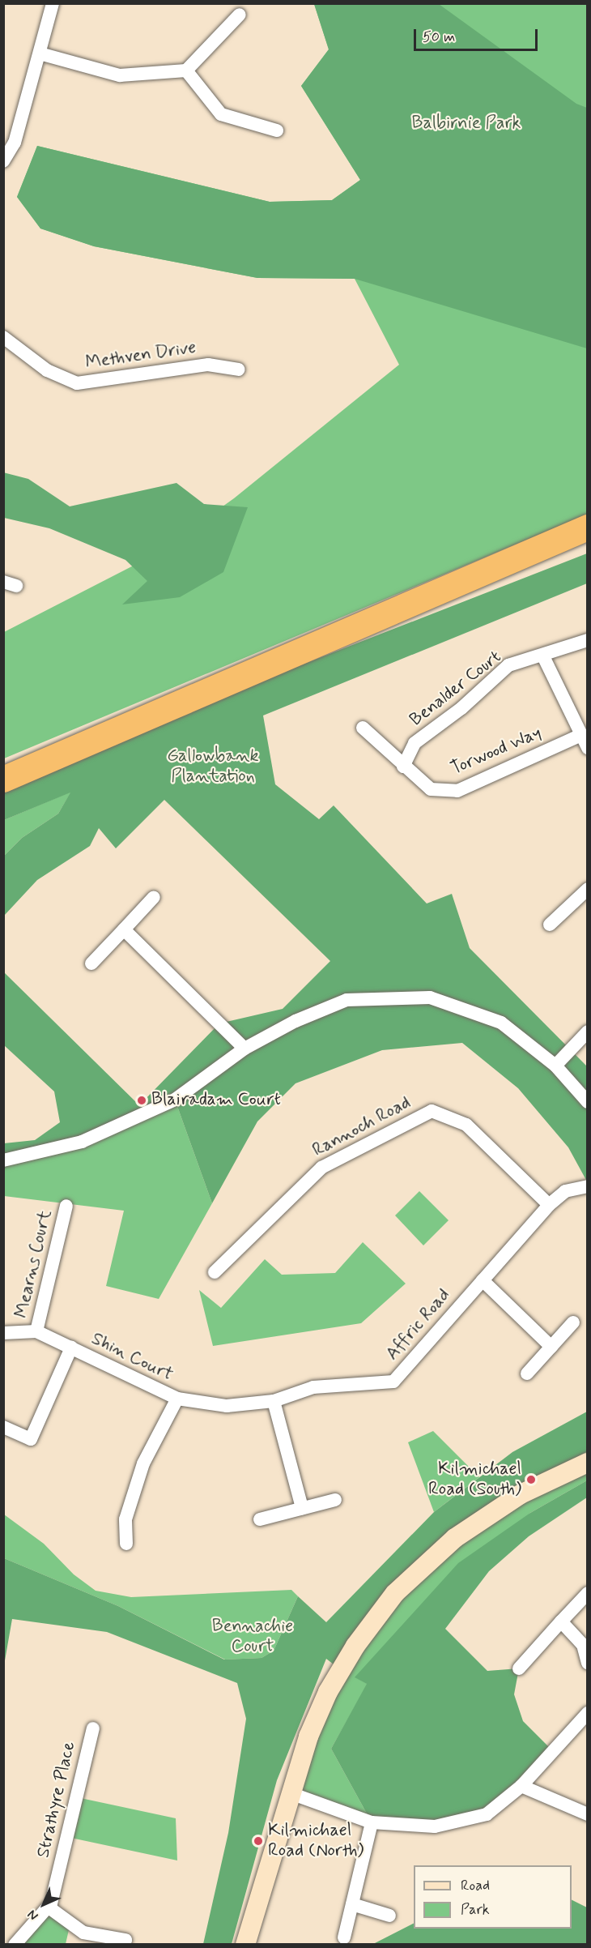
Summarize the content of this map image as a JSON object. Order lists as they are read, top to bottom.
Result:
{
  "streets": {
    "street": [
      "Methven Drive",
      "Benalder Court",
      "Torwood Way",
      "Rannoch Road",
      "Mearns Court",
      "Affric Road",
      "Shin Court",
      "Strathyre Place"
    ]
  },
  "crossings": [
    ["Benalder Court", "Torwood Way"],
    ["Rannoch Road", "Affric Road"],
    ["Mearns Court", "Shin Court"],
    ["Affric Road", "Shin Court"]
  ],
  "parks": ["Balbirnie Park", "Gallowbank Plantation", "Bennachie Court"],
  "places": ["Blairadam Court", "Kilmichael Road (South)", "Kilmichael Road (North)"],
  "legend": ["Road", "Park"],
  "scale_bar": "50 m",
  "north": "bottom left"
}
